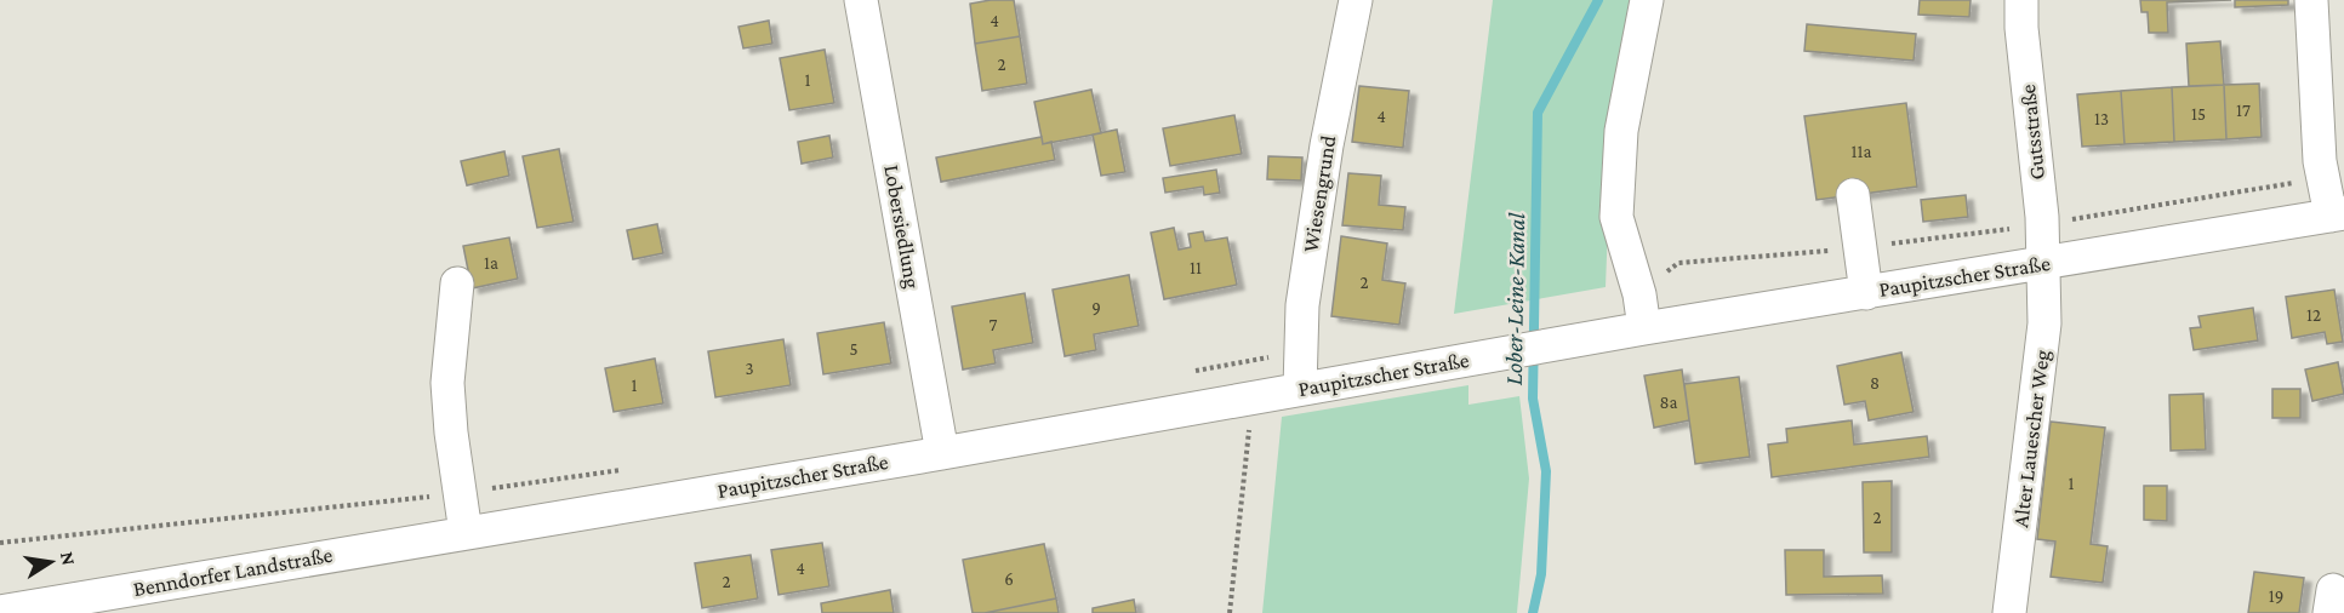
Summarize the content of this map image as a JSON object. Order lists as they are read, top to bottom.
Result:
{
  "streets": {
    "street": [
      "Gutsstraße",
      "Wiesengrund",
      "Lobersiedlung",
      "Paupitzscher Straße",
      "Alter Lauescher Weg",
      "Benndorfer Landstraße"
    ]
  },
  "crossings": [
    ["Gutsstraße", "Paupitzscher Straße"],
    ["Gutsstraße", "Alter Lauescher Weg"],
    ["Wiesengrund", "Paupitzscher Straße"],
    ["Lobersiedlung", "Paupitzscher Straße"],
    ["Paupitzscher Straße", "Alter Lauescher Weg"],
    ["Paupitzscher Straße", "Benndorfer Landstraße"]
  ],
  "water": ["Lober-Leine-Kanal"],
  "house_numbers": [
    "4",
    "2",
    "1",
    "17",
    "15",
    "4",
    "13",
    "11a",
    "1a",
    "11",
    "2",
    "9",
    "12",
    "7",
    "5",
    "3",
    "8",
    "1",
    "8a",
    "1",
    "2",
    "4",
    "6",
    "2",
    "19"
  ],
  "north": "right"
}
